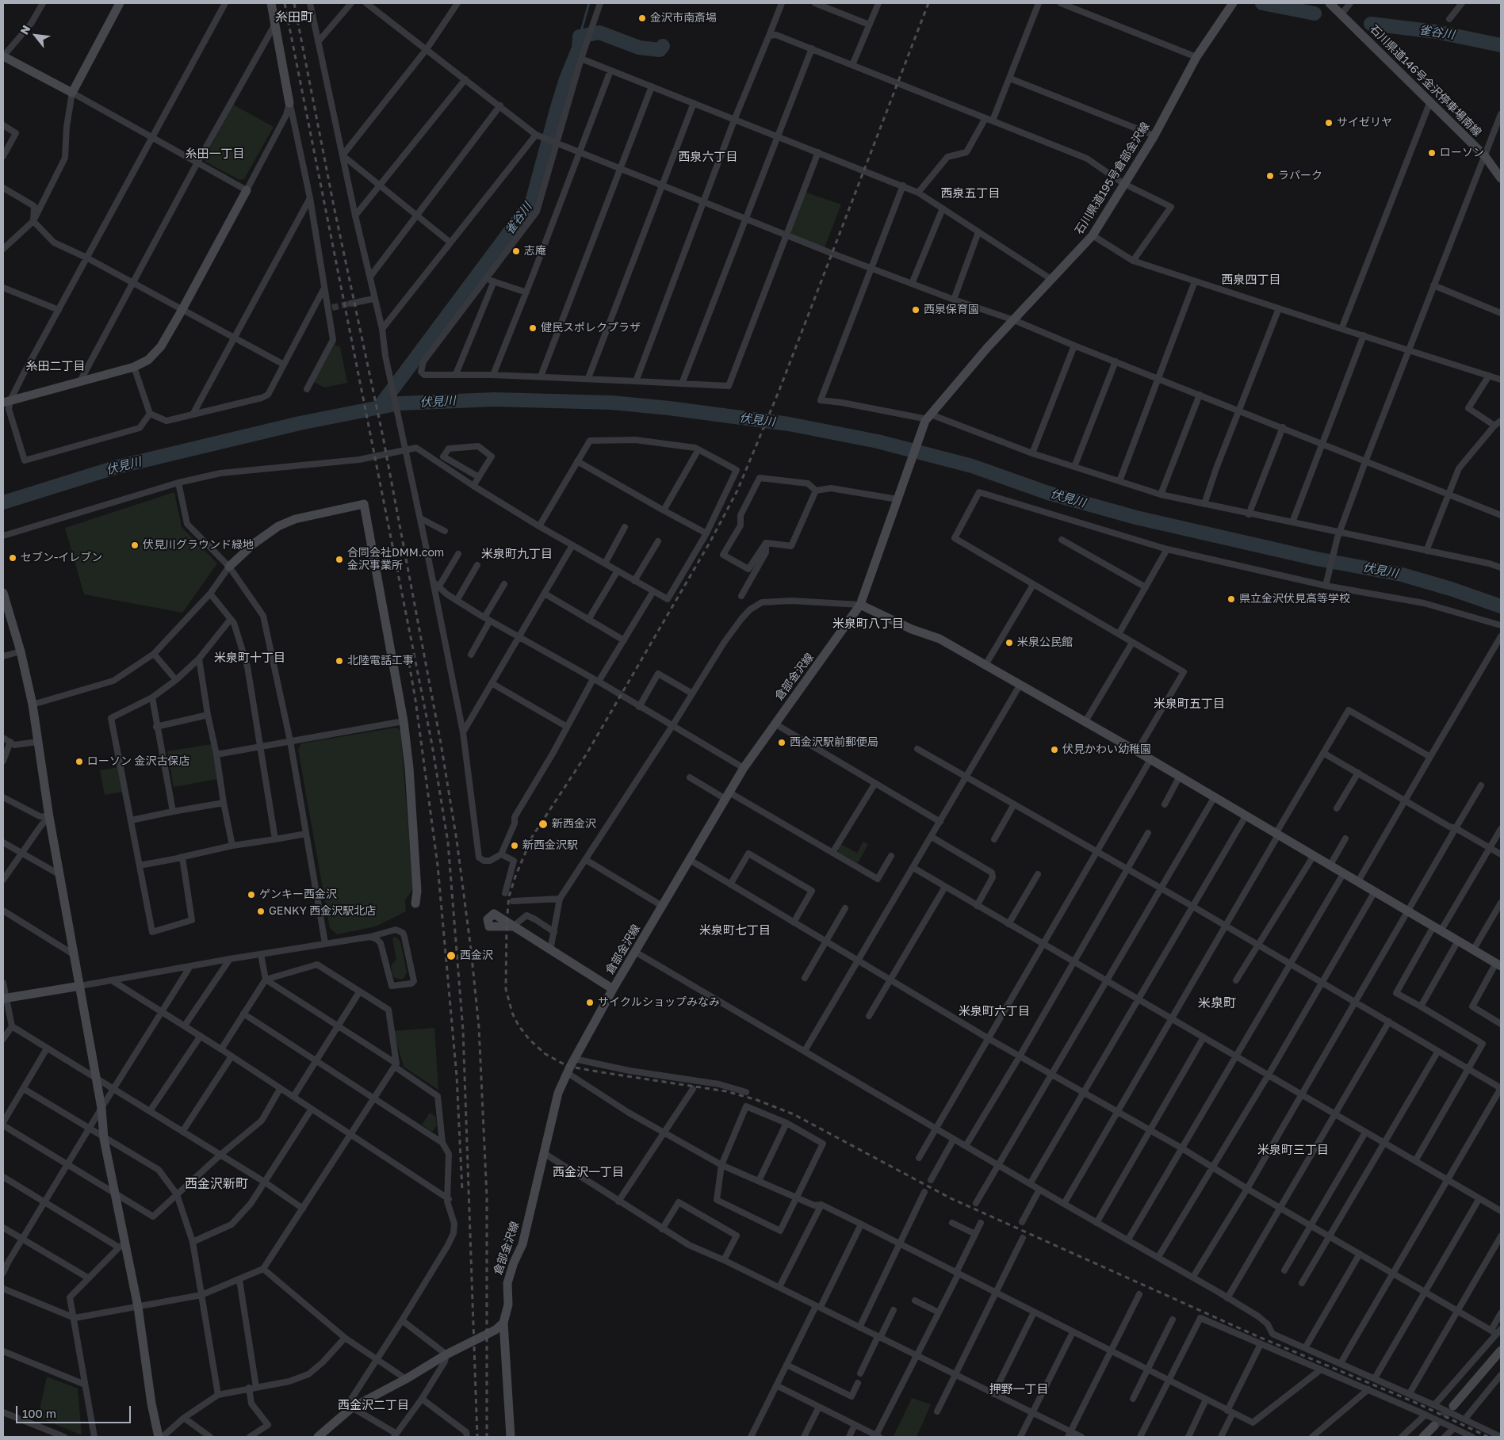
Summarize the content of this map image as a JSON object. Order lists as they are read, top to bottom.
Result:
{
  "streets": {
    "street": ["石川県道146号金沢停車場南線", "石川県道195号倉部金沢線", "倉部金沢線"]
  },
  "crossings": [
    ["石川県道195号倉部金沢線", "倉部金沢線"]
  ],
  "districts": [
    "糸田町",
    "糸田一丁目",
    "西泉六丁目",
    "西泉五丁目",
    "西泉四丁目",
    "糸田二丁目",
    "米泉町九丁目",
    "米泉町八丁目",
    "米泉町十丁目",
    "米泉町五丁目",
    "米泉町七丁目",
    "米泉町",
    "米泉町六丁目",
    "米泉町三丁目",
    "西金沢一丁目",
    "西金沢新町",
    "押野一丁目",
    "西金沢二丁目"
  ],
  "water": ["雀谷川", "伏見川"],
  "places": [
    "金沢市南斎場",
    "サイゼリヤ",
    "ローソン",
    "ラパーク",
    "志庵",
    "西泉保育園",
    "健民スポレクプラザ",
    "伏見川グラウンド緑地",
    "セブン-イレブン",
    "合同会社DMM.com 金沢事業所",
    "県立金沢伏見高等学校",
    "米泉公民館",
    "北陸電話工事",
    "西金沢駅前郵便局",
    "伏見かわい幼稚園",
    "ローソン 金沢古保店",
    "新西金沢",
    "新西金沢駅",
    "ゲンキー西金沢",
    "GENKY 西金沢駅北店",
    "西金沢",
    "サイクルショップみなみ"
  ],
  "scale_bar": "100 m",
  "north": "top left"
}
